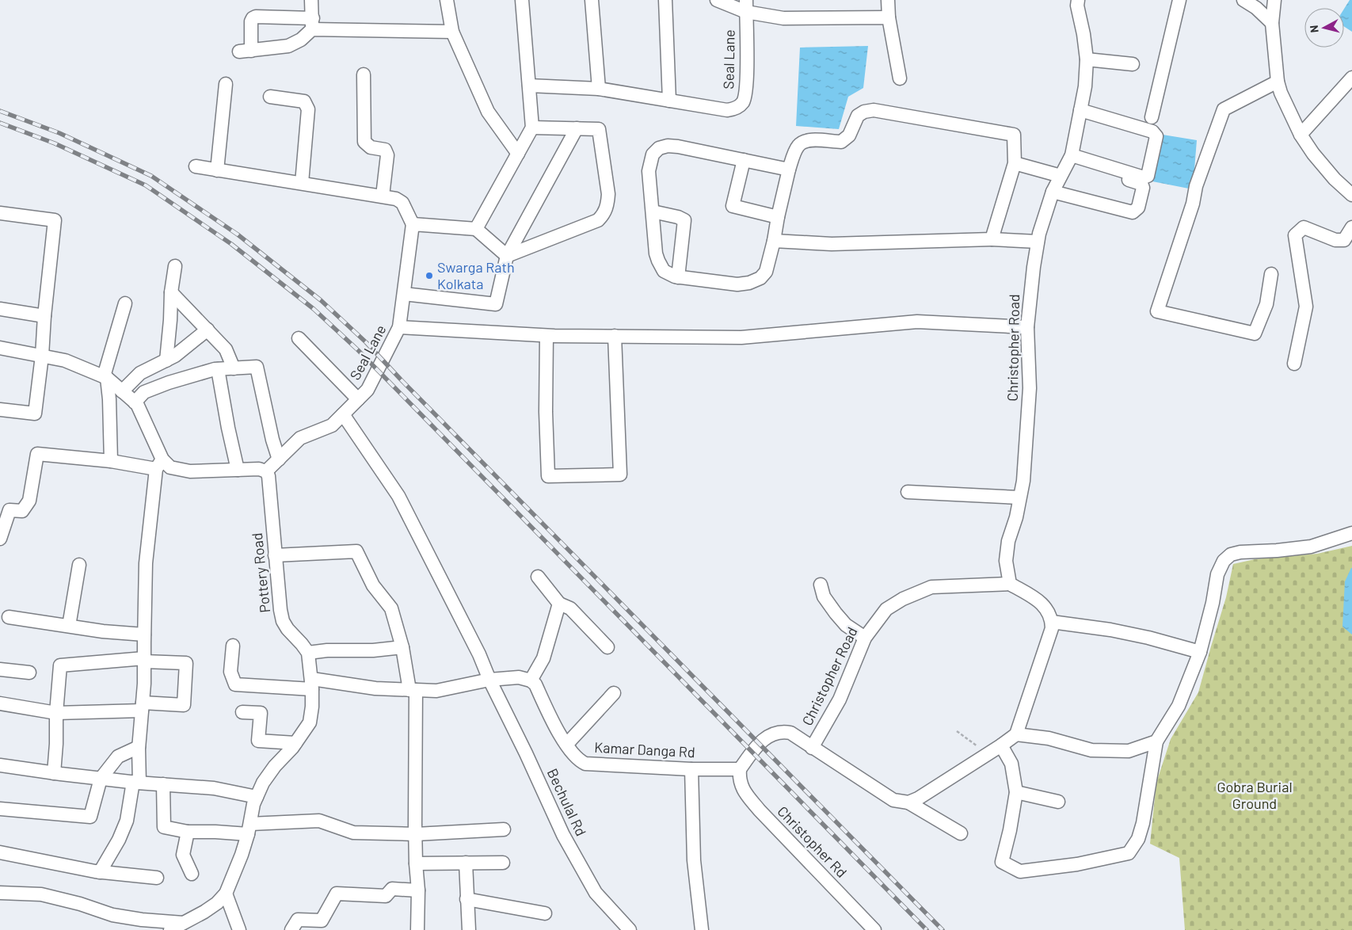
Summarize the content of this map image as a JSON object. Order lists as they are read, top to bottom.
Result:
{
  "streets": {
    "street": [
      "Seal Lane",
      "Christopher Road",
      "Pottery Road",
      "Kamar Danga Rd",
      "Bechulal Rd",
      "Christopher Rd"
    ]
  },
  "crossings": [
    ["Seal Lane", "Pottery Road"],
    ["Seal Lane", "Bechulal Rd"],
    ["Christopher Road", "Kamar Danga Rd"],
    ["Christopher Road", "Christopher Rd"],
    ["Kamar Danga Rd", "Christopher Rd"]
  ],
  "parks": ["Gobra Burial Ground"],
  "places": ["Swarga Rath Kolkata"],
  "north": "left"
}
